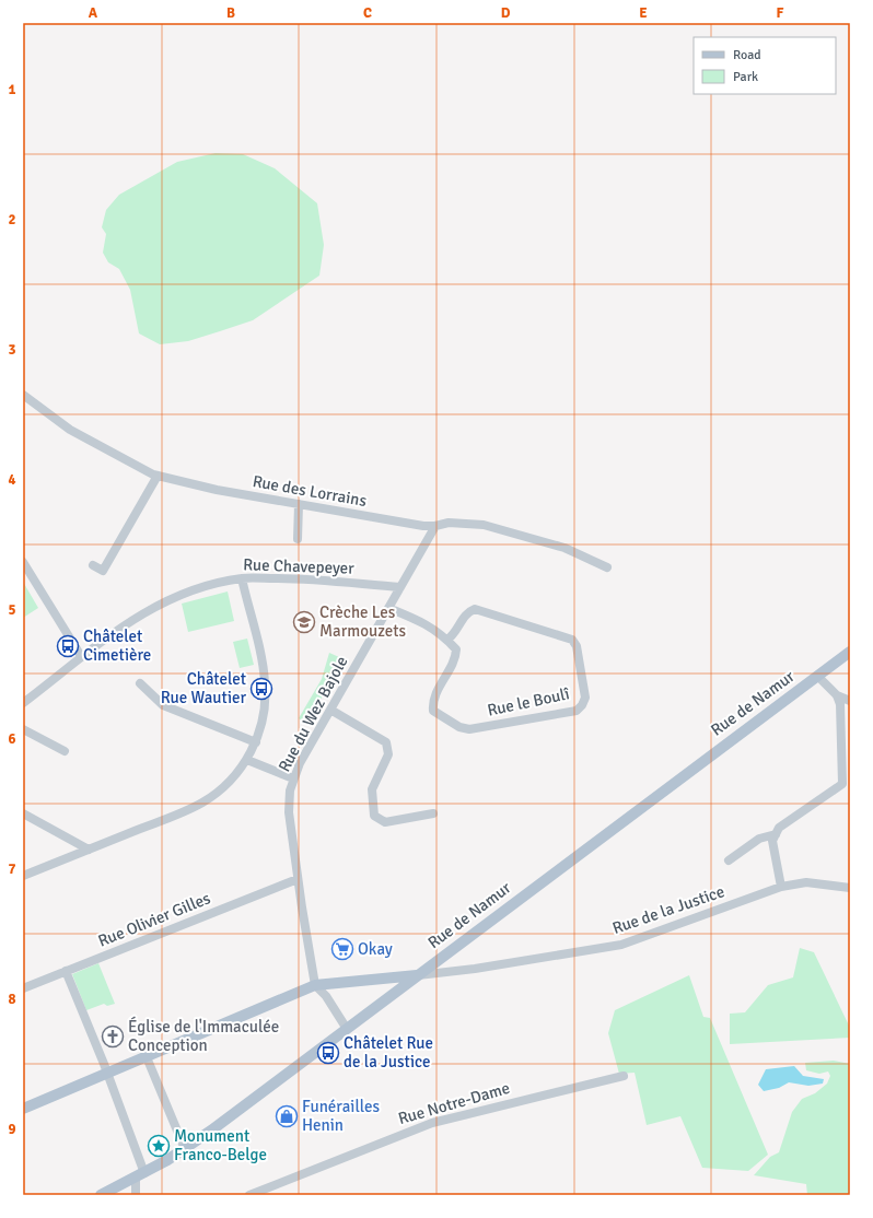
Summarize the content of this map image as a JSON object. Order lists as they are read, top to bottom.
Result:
{
  "streets": {
    "main road": ["Rue de Namur"],
    "street": [
      "Rue des Lorrains",
      "Rue Chavepeyer",
      "Rue le Boulî",
      "Rue du Wez Bajole",
      "Rue de la Justice",
      "Rue Olivier Gilles",
      "Rue Notre-Dame"
    ]
  },
  "crossings": [
    ["Rue des Lorrains", "Rue du Wez Bajole"],
    ["Rue Chavepeyer", "Rue du Wez Bajole"],
    ["Rue de Namur", "Rue de la Justice"],
    ["Rue du Wez Bajole", "Rue Olivier Gilles"]
  ],
  "places": {
    "school or university": ["Crèche Les Marmouzets"],
    "bus stop": ["Châtelet Cimetière", "Châtelet Rue Wautier", "Châtelet Rue de la Justice"],
    "supermarket": ["Okay"],
    "church": ["Église de l'Immaculée Conception"],
    "shop": ["Funérailles Henin"],
    "place": ["Monument Franco-Belge"]
  },
  "legend": ["Road", "Park"],
  "grid": {
    "columns": [
      "A",
      "B",
      "C",
      "D",
      "E",
      "F"
    ],
    "rows": [
      "1",
      "2",
      "3",
      "4",
      "5",
      "6",
      "7",
      "8",
      "9"
    ]
  }
}
